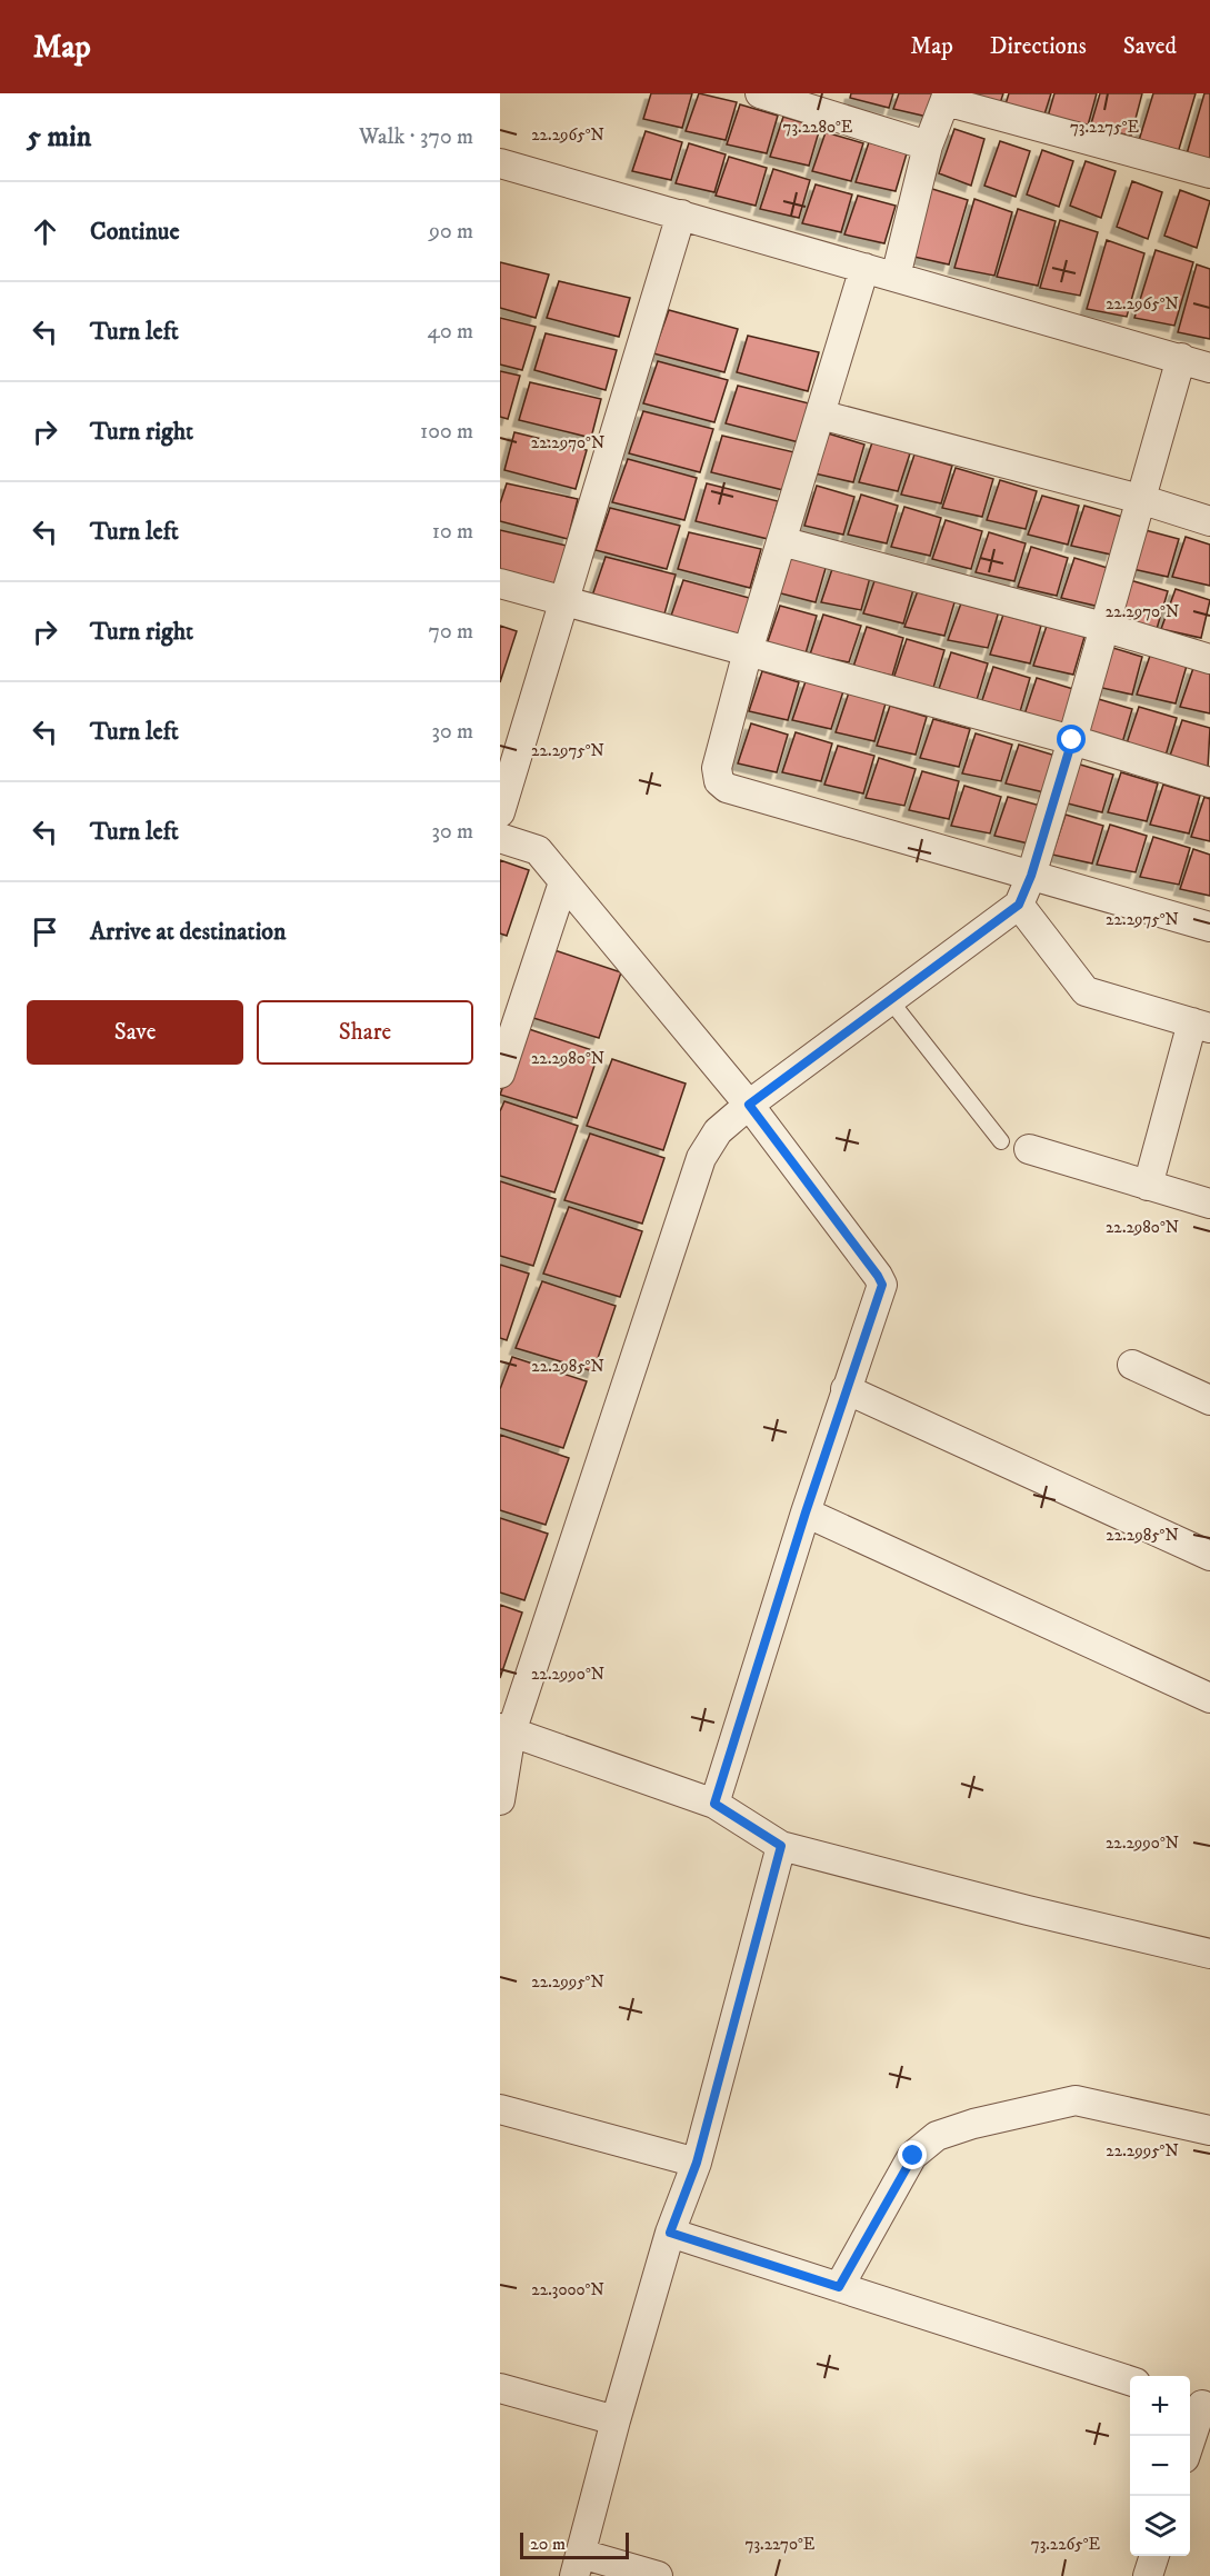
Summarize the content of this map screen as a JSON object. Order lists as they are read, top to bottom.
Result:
{
  "scale_bar": "20 m",
  "page": {
    "header": "Map",
    "nav": ["Map", "Directions", "Saved"],
    "heading": ["5 min", "Walk · 370 m"],
    "list": [
      ["Continue", "90 m"],
      ["Turn left", "40 m"],
      ["Turn right", "100 m"],
      ["Turn left", "10 m"],
      ["Turn right", "70 m"],
      ["Turn left", "30 m"],
      ["Turn left", "30 m"],
      "Arrive at destination"
    ],
    "buttons": ["Save", "Share"],
    "map_buttons": ["+", "−"],
    "scale": "20 m"
  },
  "coordinates": [
    "73.2280°E",
    "73.2275°E",
    "22.2965°N",
    "22.2970°N",
    "22.2975°N",
    "22.2980°N",
    "22.2985°N",
    "22.2990°N",
    "22.2995°N",
    "22.3000°N",
    "73.2270°E",
    "73.2265°E"
  ]
}
